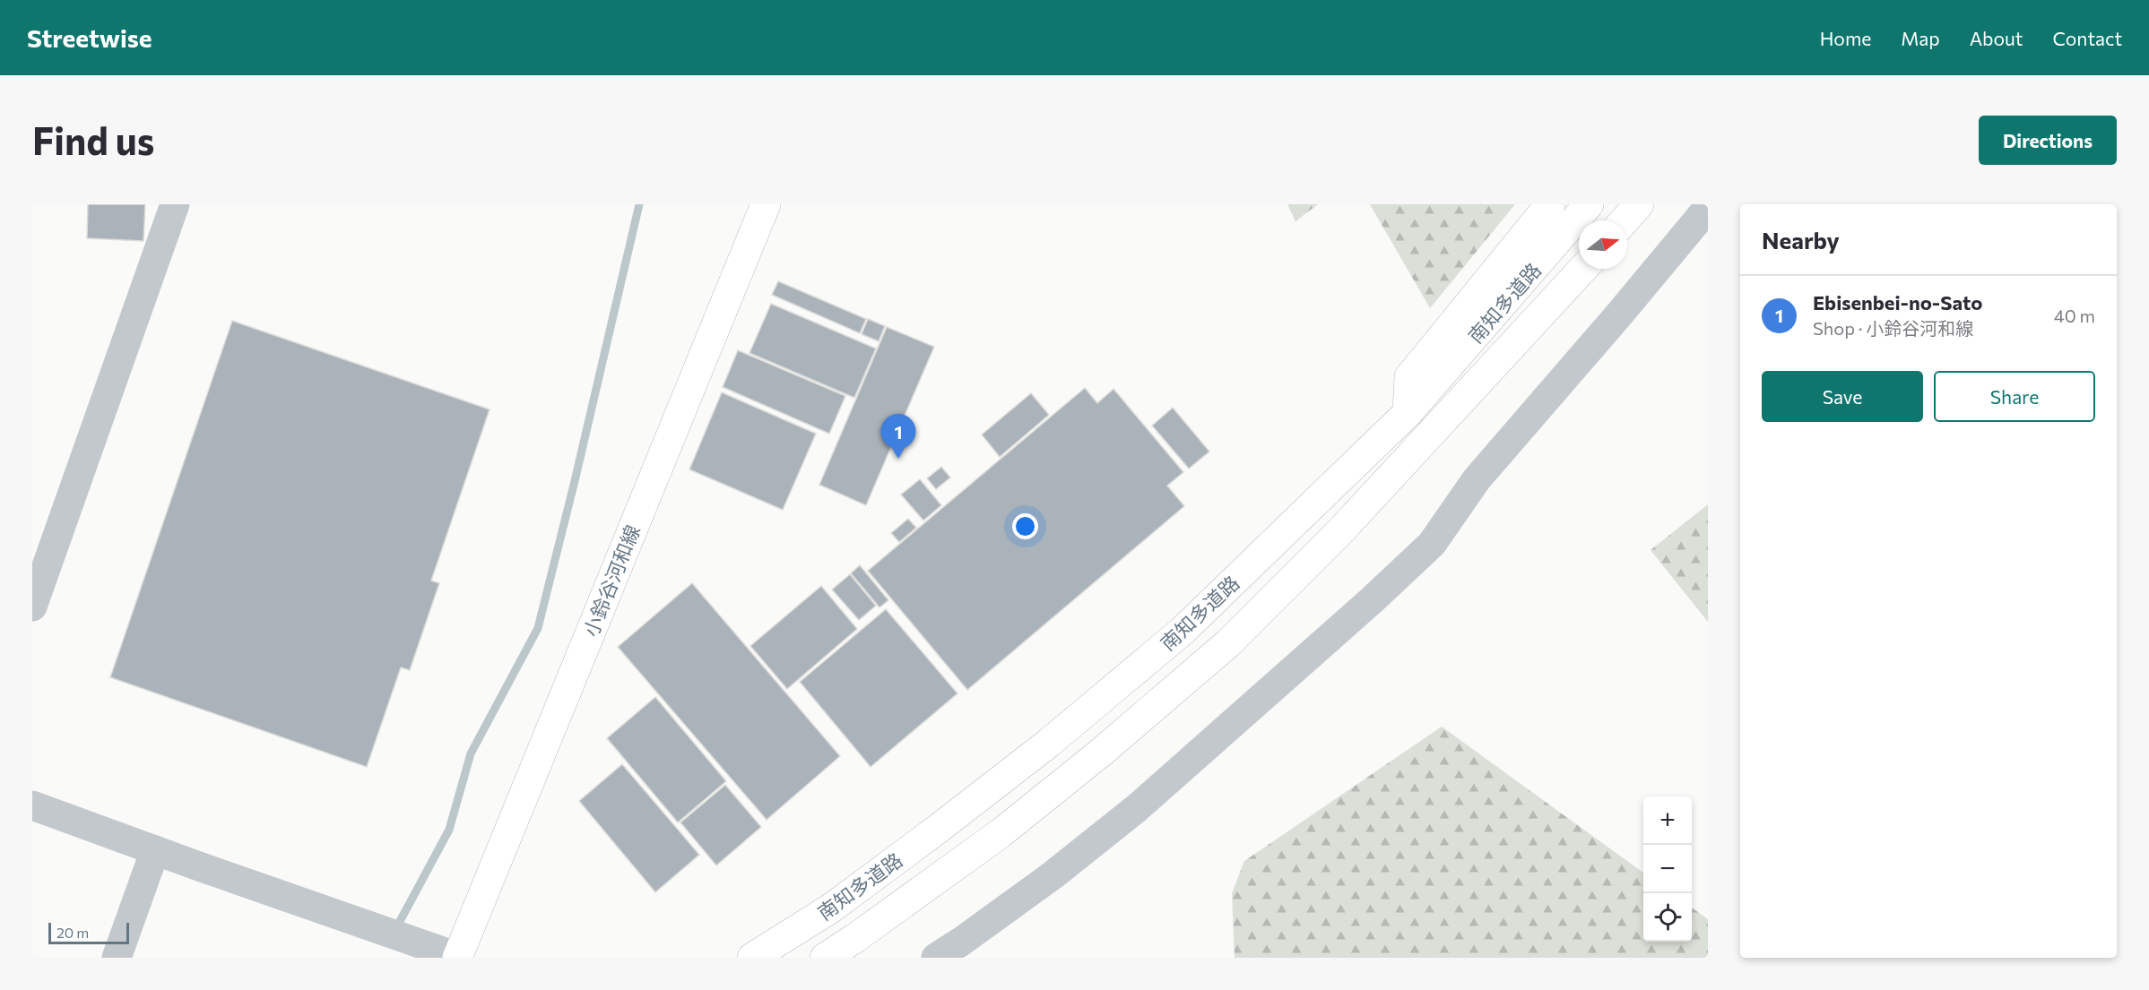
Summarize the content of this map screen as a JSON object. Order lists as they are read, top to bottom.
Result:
{
  "streets": {
    "main road": ["南知多道路", "小鈴谷河和線"]
  },
  "scale_bar": "20 m",
  "north": "right",
  "page": {
    "header": "Streetwise",
    "nav": [
      "Home",
      "Map",
      "About",
      "Contact"
    ],
    "buttons": [
      "Directions",
      ["Save", "Share"]
    ],
    "title": "Find us",
    "heading": "Nearby",
    "list": [
      {
        "mark": "1",
        "name": "Ebisenbei-no-Sato",
        "note": "Shop · 小鈴谷河和線",
        "value": "40 m"
      }
    ],
    "pins": "1",
    "map_buttons": ["+", "−"],
    "scale": "20 m"
  }
}
